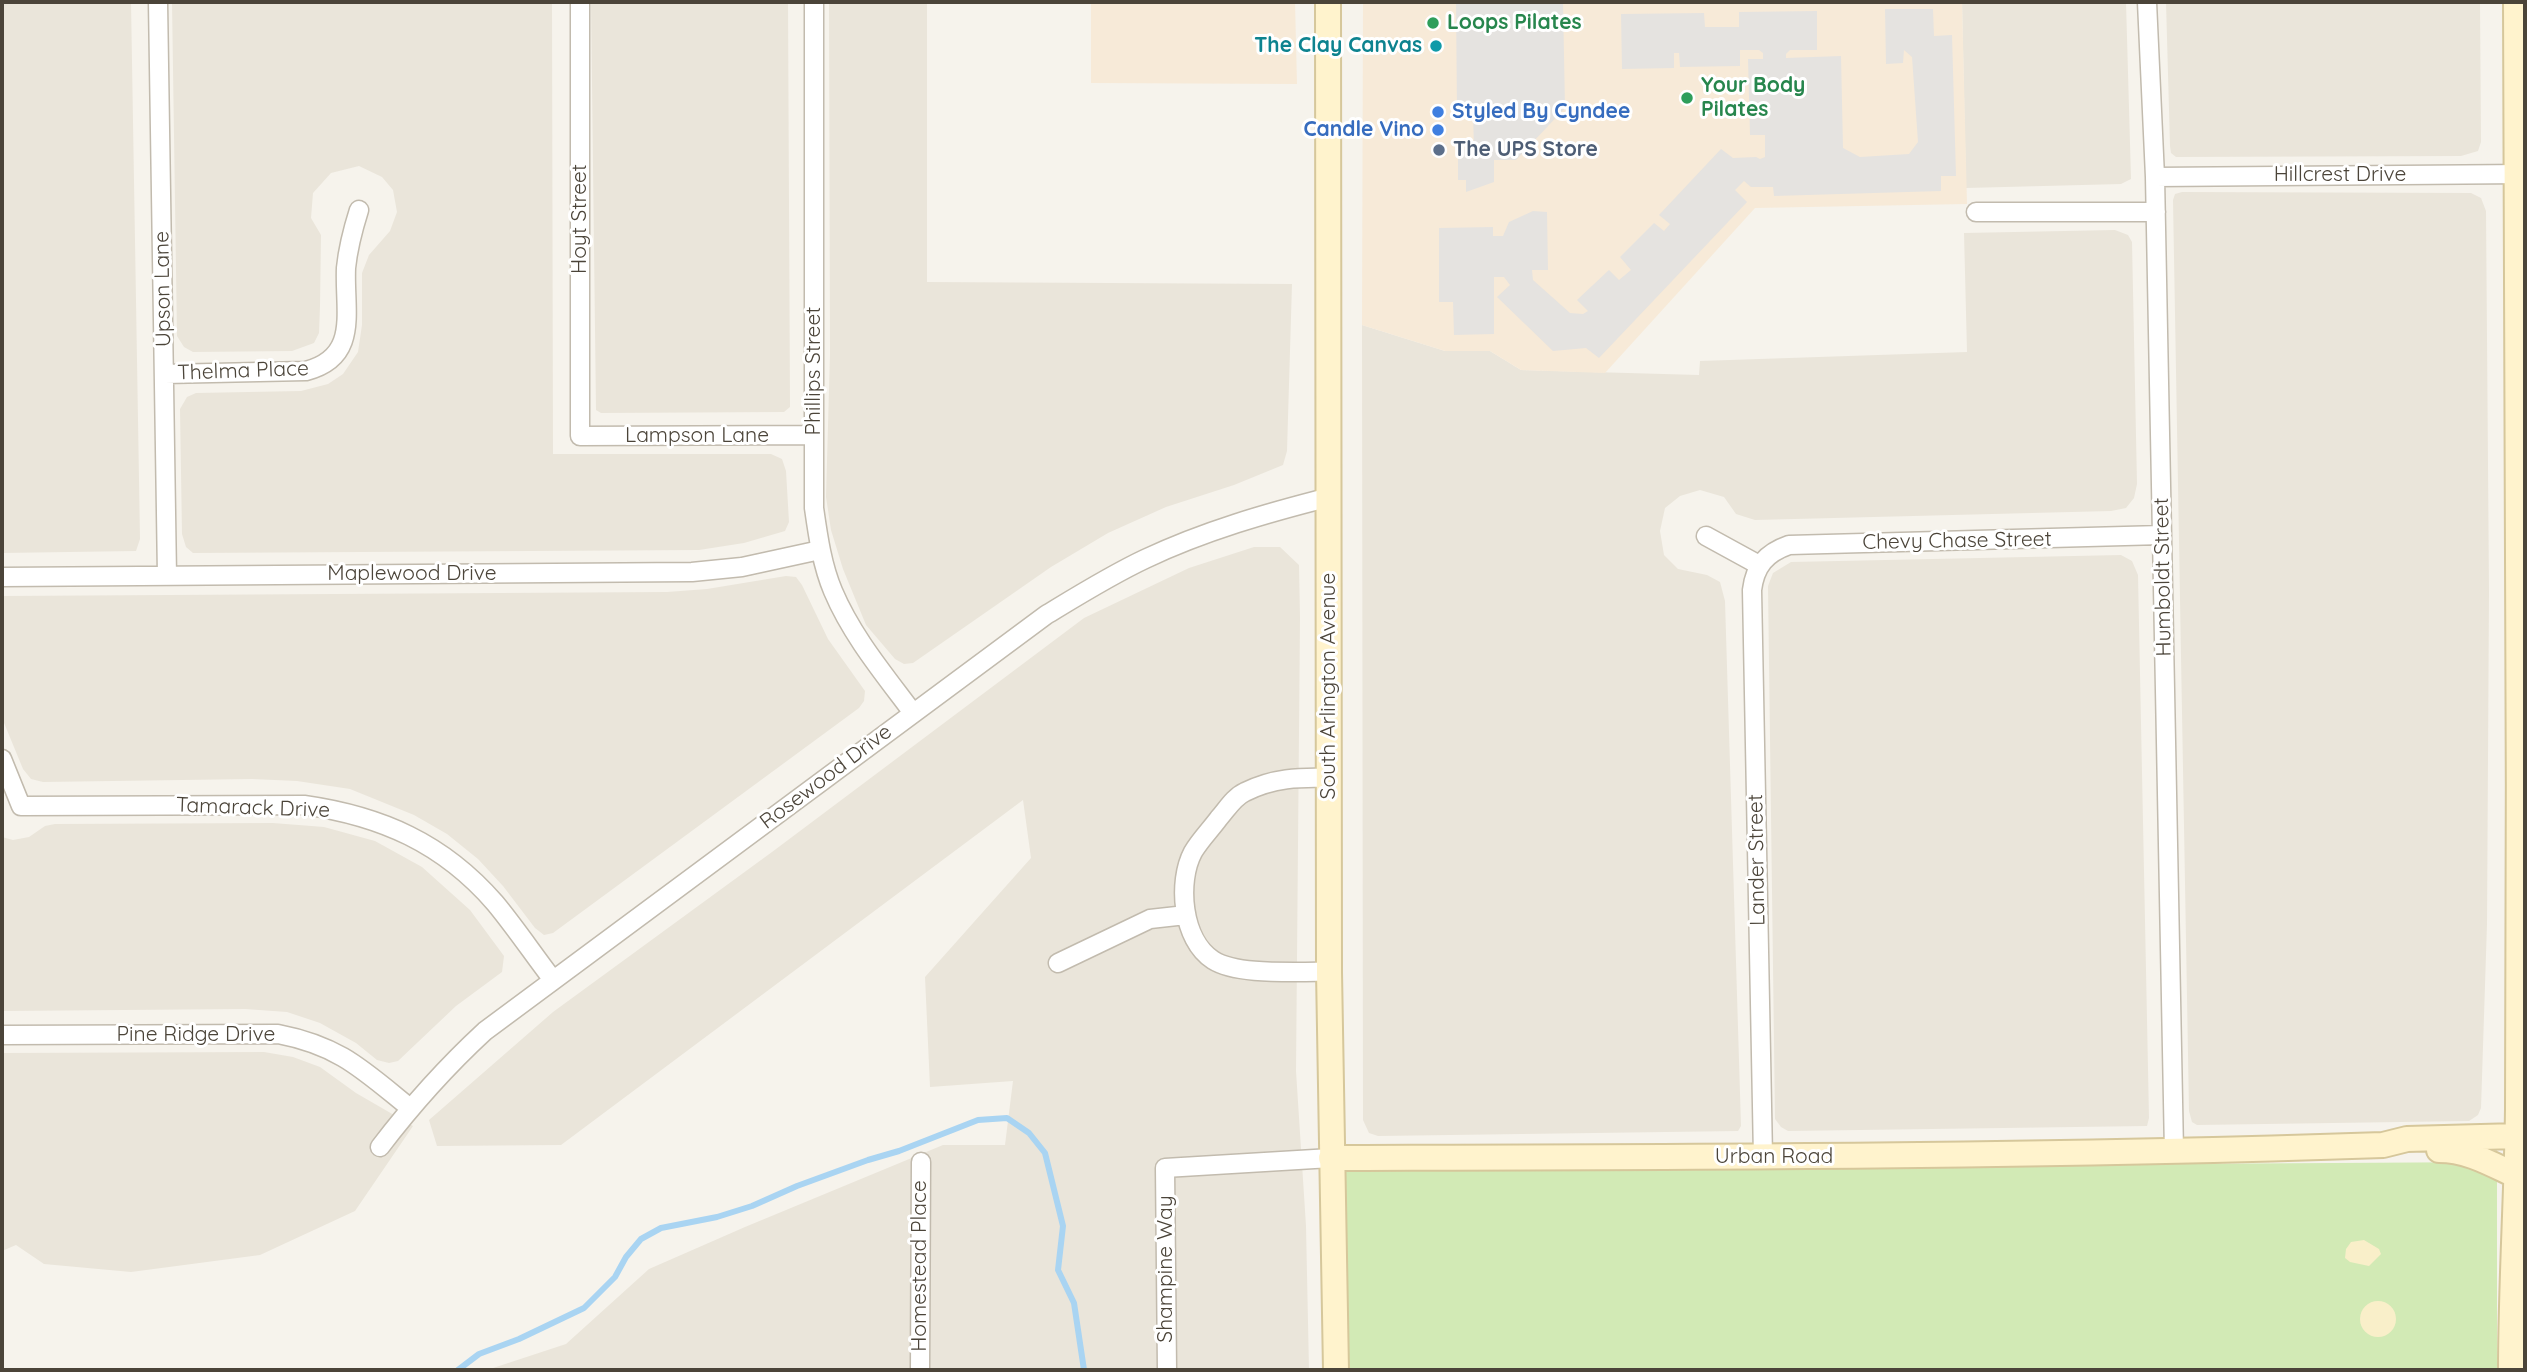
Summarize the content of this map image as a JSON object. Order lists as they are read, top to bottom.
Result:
{
  "streets": {
    "street": [
      "Hillcrest Drive",
      "Hoyt Street",
      "Upson Lane",
      "Thelma Place",
      "Phillips Street",
      "Lampson Lane",
      "Chevy Chase Street",
      "Maplewood Drive",
      "Humboldt Street",
      "South Arlington Avenue",
      "Rosewood Drive",
      "Tamarack Drive",
      "Lander Street",
      "Pine Ridge Drive",
      "Urban Road",
      "Homestead Place",
      "Shampine Way"
    ]
  },
  "crossings": [
    ["Hillcrest Drive", "Humboldt Street"],
    ["Hoyt Street", "Lampson Lane"],
    ["Upson Lane", "Thelma Place"],
    ["Upson Lane", "Maplewood Drive"],
    ["Phillips Street", "Lampson Lane"],
    ["Phillips Street", "Maplewood Drive"],
    ["Phillips Street", "Rosewood Drive"],
    ["Chevy Chase Street", "Humboldt Street"],
    ["Chevy Chase Street", "Lander Street"],
    ["Humboldt Street", "Urban Road"],
    ["South Arlington Avenue", "Rosewood Drive"],
    ["South Arlington Avenue", "Urban Road"],
    ["Rosewood Drive", "Tamarack Drive"],
    ["Rosewood Drive", "Pine Ridge Drive"],
    ["Lander Street", "Urban Road"],
    ["Urban Road", "Shampine Way"]
  ],
  "places": [
    "Loops Pilates",
    "The Clay Canvas",
    "Your Body Pilates",
    "Styled By Cyndee",
    "Candle Vino",
    "The UPS Store"
  ]
}
